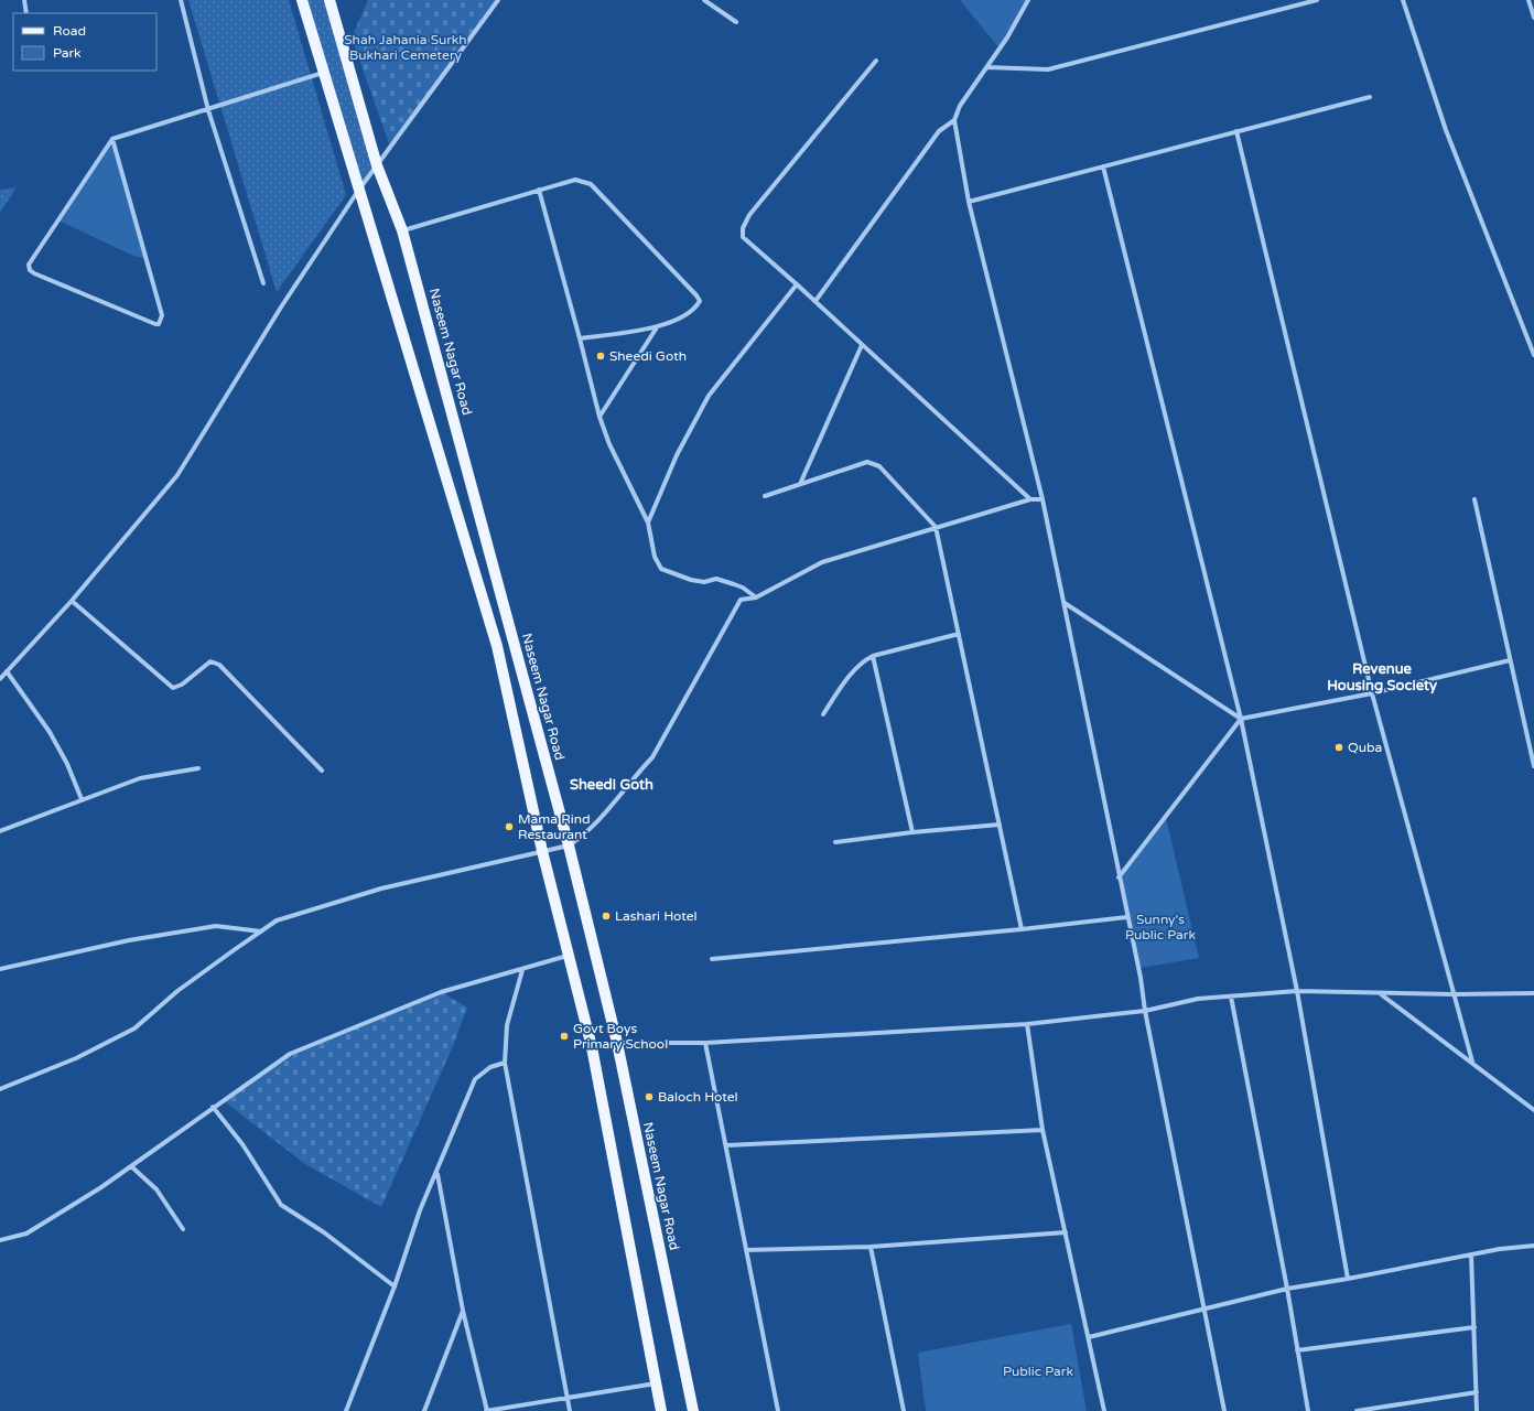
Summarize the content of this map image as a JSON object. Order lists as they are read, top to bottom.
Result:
{
  "streets": {
    "main road": ["Naseem Nagar Road"]
  },
  "districts": ["Revenue Housing Society", "Sheedi Goth"],
  "parks": ["Shah Jahania Surkh Bukhari Cemetery", "Sunny's Public Park", "Public Park"],
  "places": [
    "Sheedi Goth",
    "Quba",
    "Mama Rind Restaurant",
    "Lashari Hotel",
    "Govt Boys Primary School",
    "Baloch Hotel"
  ],
  "legend": ["Road", "Park"]
}
